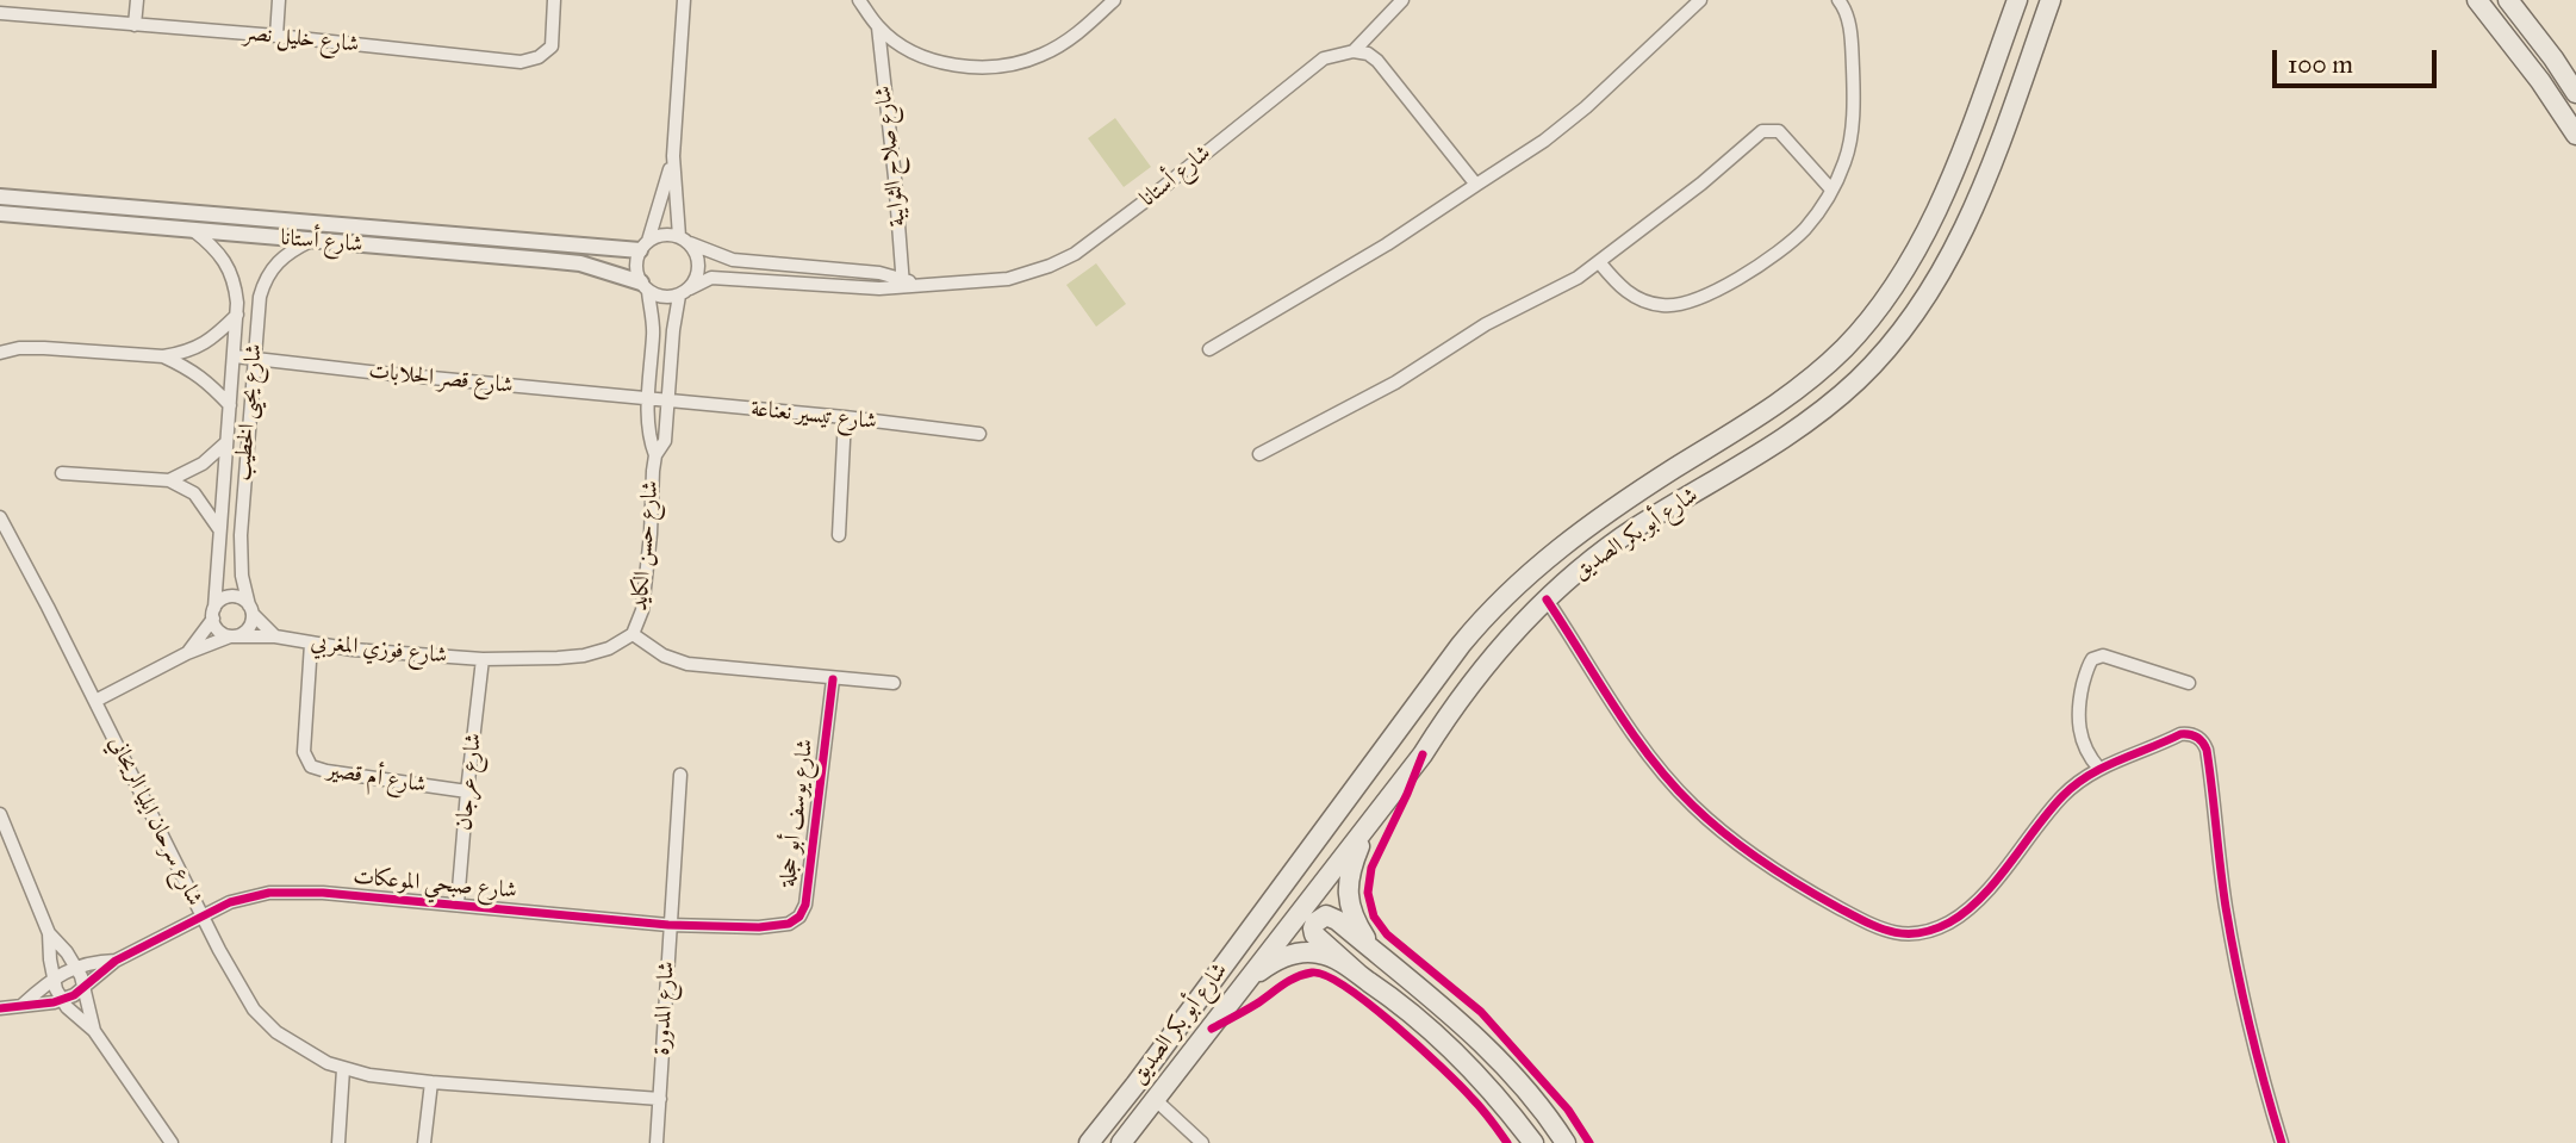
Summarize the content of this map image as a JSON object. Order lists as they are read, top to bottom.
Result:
{
  "streets": {
    "main road": ["شارع أبو بكر الصديق"],
    "street": [
      "شارع خليل نصر",
      "شارع صلاح الثوايبة",
      "شارع أستانا",
      "شارع قصر الحلابات",
      "شارع يحيى الخطيب",
      "شارع تيسير نعناعة",
      "شارع حسن الكايد",
      "شارع فوزي المغربي",
      "شارع أم قصير",
      "شارع عرجان",
      "شارع يوسف أبو حجلة",
      "شارع سرحان ايليا الريحاني",
      "شارع صبحي الموعكات",
      "شارع المدورة"
    ]
  },
  "crossings": [
    ["شارع صلاح الثوايبة", "شارع أستانا"],
    ["شارع أستانا", "شارع يحيى الخطيب"],
    ["شارع أستانا", "شارع حسن الكايد"],
    ["شارع قصر الحلابات", "شارع يحيى الخطيب"],
    ["شارع قصر الحلابات", "شارع تيسير نعناعة"],
    ["شارع قصر الحلابات", "شارع حسن الكايد"],
    ["شارع يحيى الخطيب", "شارع فوزي المغربي"],
    ["شارع تيسير نعناعة", "شارع حسن الكايد"],
    ["شارع حسن الكايد", "شارع فوزي المغربي"],
    ["شارع حسن الكايد", "شارع عرجان"],
    ["شارع حسن الكايد", "شارع يوسف أبو حجلة"],
    ["شارع فوزي المغربي", "شارع أم قصير"],
    ["شارع فوزي المغربي", "شارع عرجان"],
    ["شارع فوزي المغربي", "شارع سرحان ايليا الريحاني"],
    ["شارع أم قصير", "شارع عرجان"],
    ["شارع عرجان", "شارع صبحي الموعكات"],
    ["شارع يوسف أبو حجلة", "شارع صبحي الموعكات"],
    ["شارع يوسف أبو حجلة", "شارع المدورة"],
    ["شارع سرحان ايليا الريحاني", "شارع صبحي الموعكات"],
    ["شارع سرحان ايليا الريحاني", "شارع المدورة"],
    ["شارع صبحي الموعكات", "شارع المدورة"]
  ],
  "scale_bar": "100 m"
}
